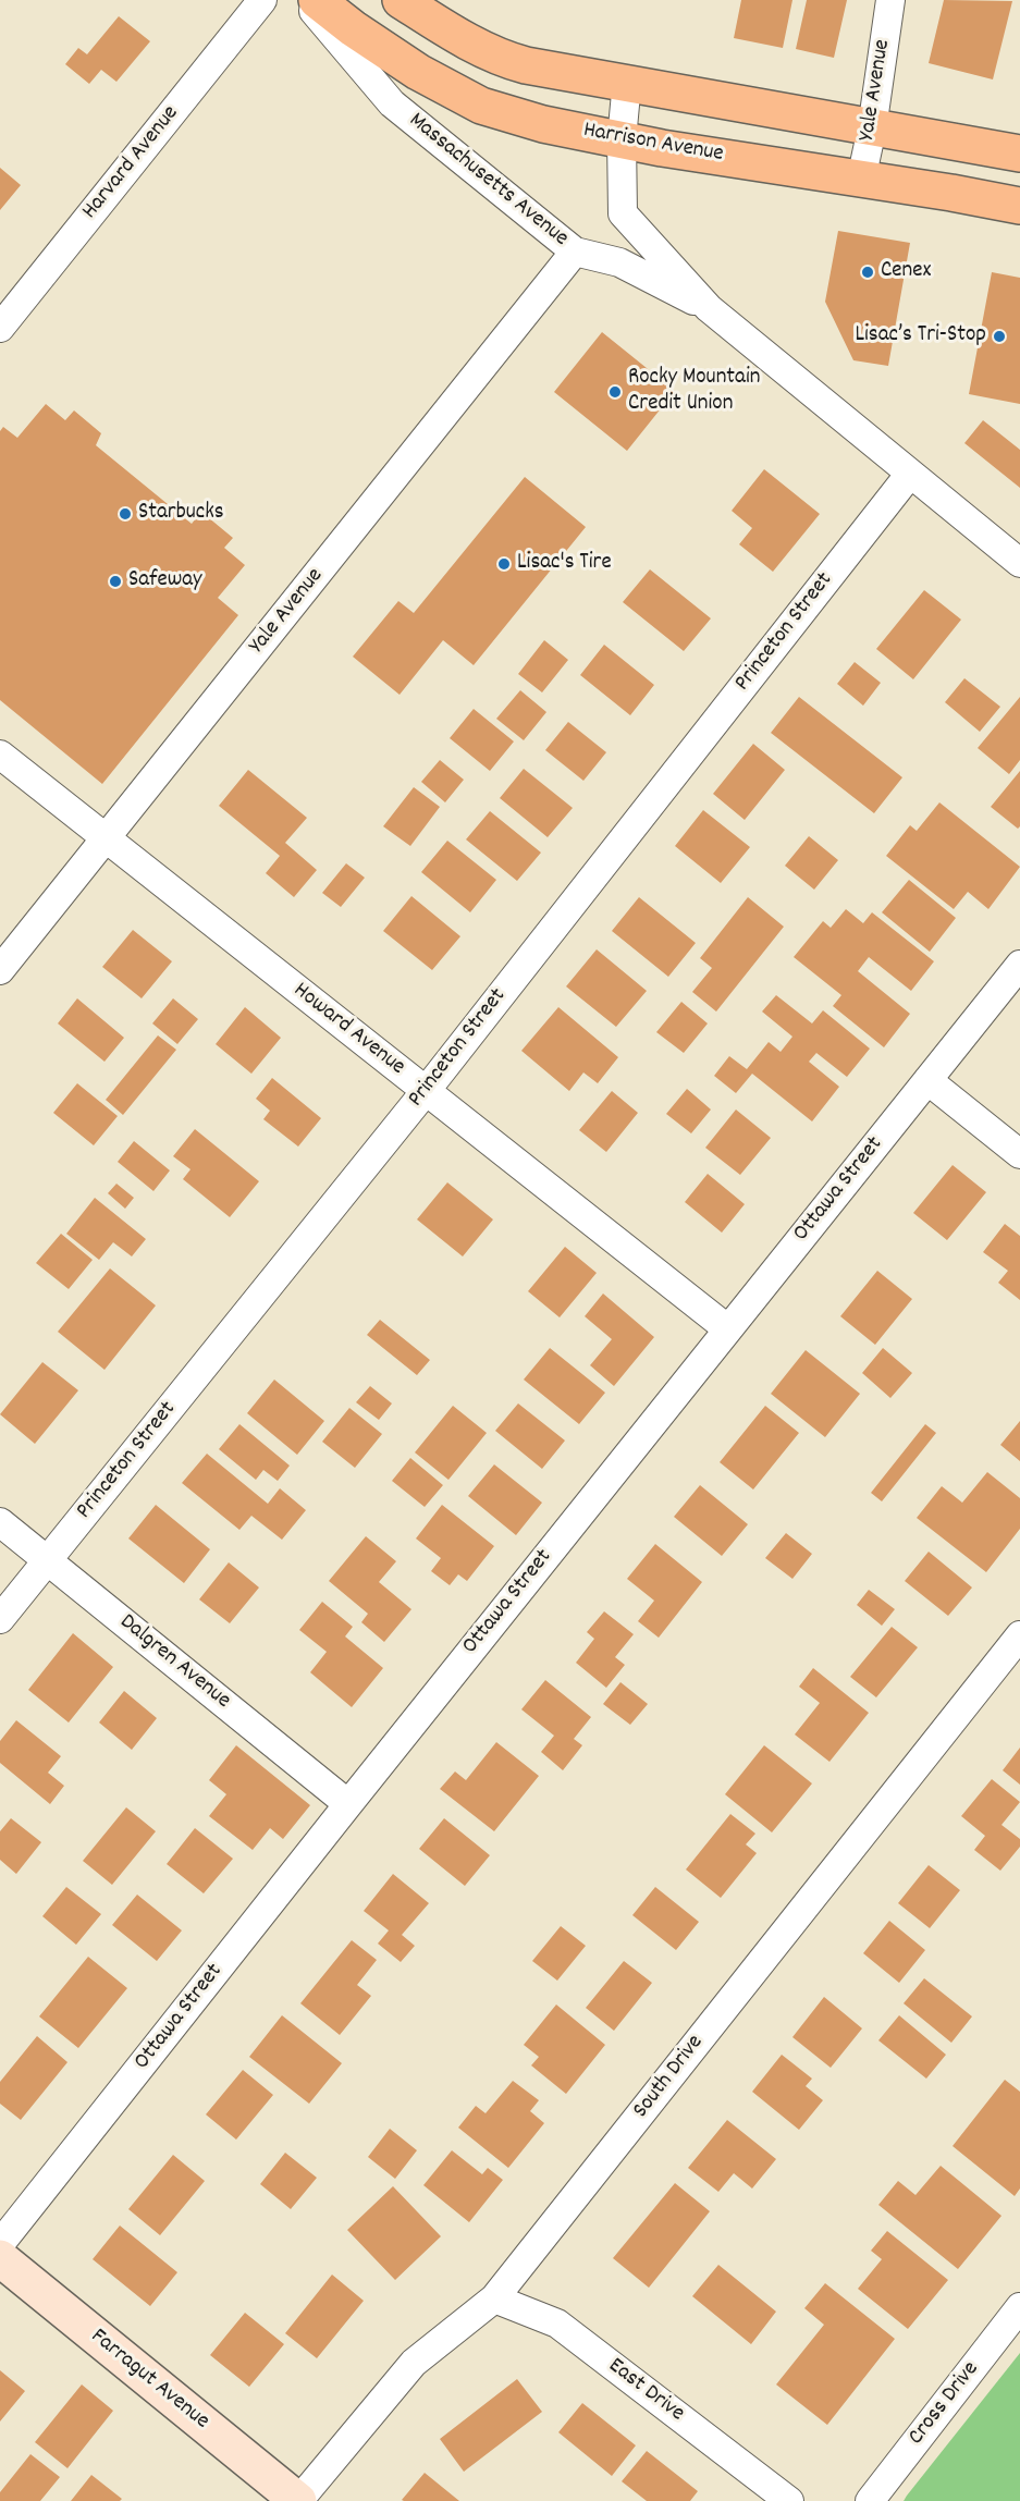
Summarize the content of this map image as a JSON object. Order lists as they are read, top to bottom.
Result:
{
  "streets": {
    "main road": ["Harrison Avenue"],
    "street": [
      "Yale Avenue",
      "Harvard Avenue",
      "Massachusetts Avenue",
      "Princeton Street",
      "Howard Avenue",
      "Ottawa Street",
      "Dalgren Avenue",
      "South Drive",
      "Farragut Avenue",
      "East Drive",
      "Cross Drive"
    ]
  },
  "crossings": [
    ["Yale Avenue", "Harrison Avenue"],
    ["Yale Avenue", "Massachusetts Avenue"],
    ["Yale Avenue", "Howard Avenue"],
    ["Harrison Avenue", "Massachusetts Avenue"],
    ["Massachusetts Avenue", "Princeton Street"],
    ["Princeton Street", "Howard Avenue"],
    ["Princeton Street", "Dalgren Avenue"],
    ["Howard Avenue", "Ottawa Street"],
    ["Ottawa Street", "Dalgren Avenue"],
    ["South Drive", "Farragut Avenue"],
    ["South Drive", "East Drive"]
  ],
  "places": [
    "Cenex",
    "Lisac’s Tri-Stop",
    "Rocky Mountain Credit Union",
    "Starbucks",
    "Lisac's Tire",
    "Safeway"
  ]
}
